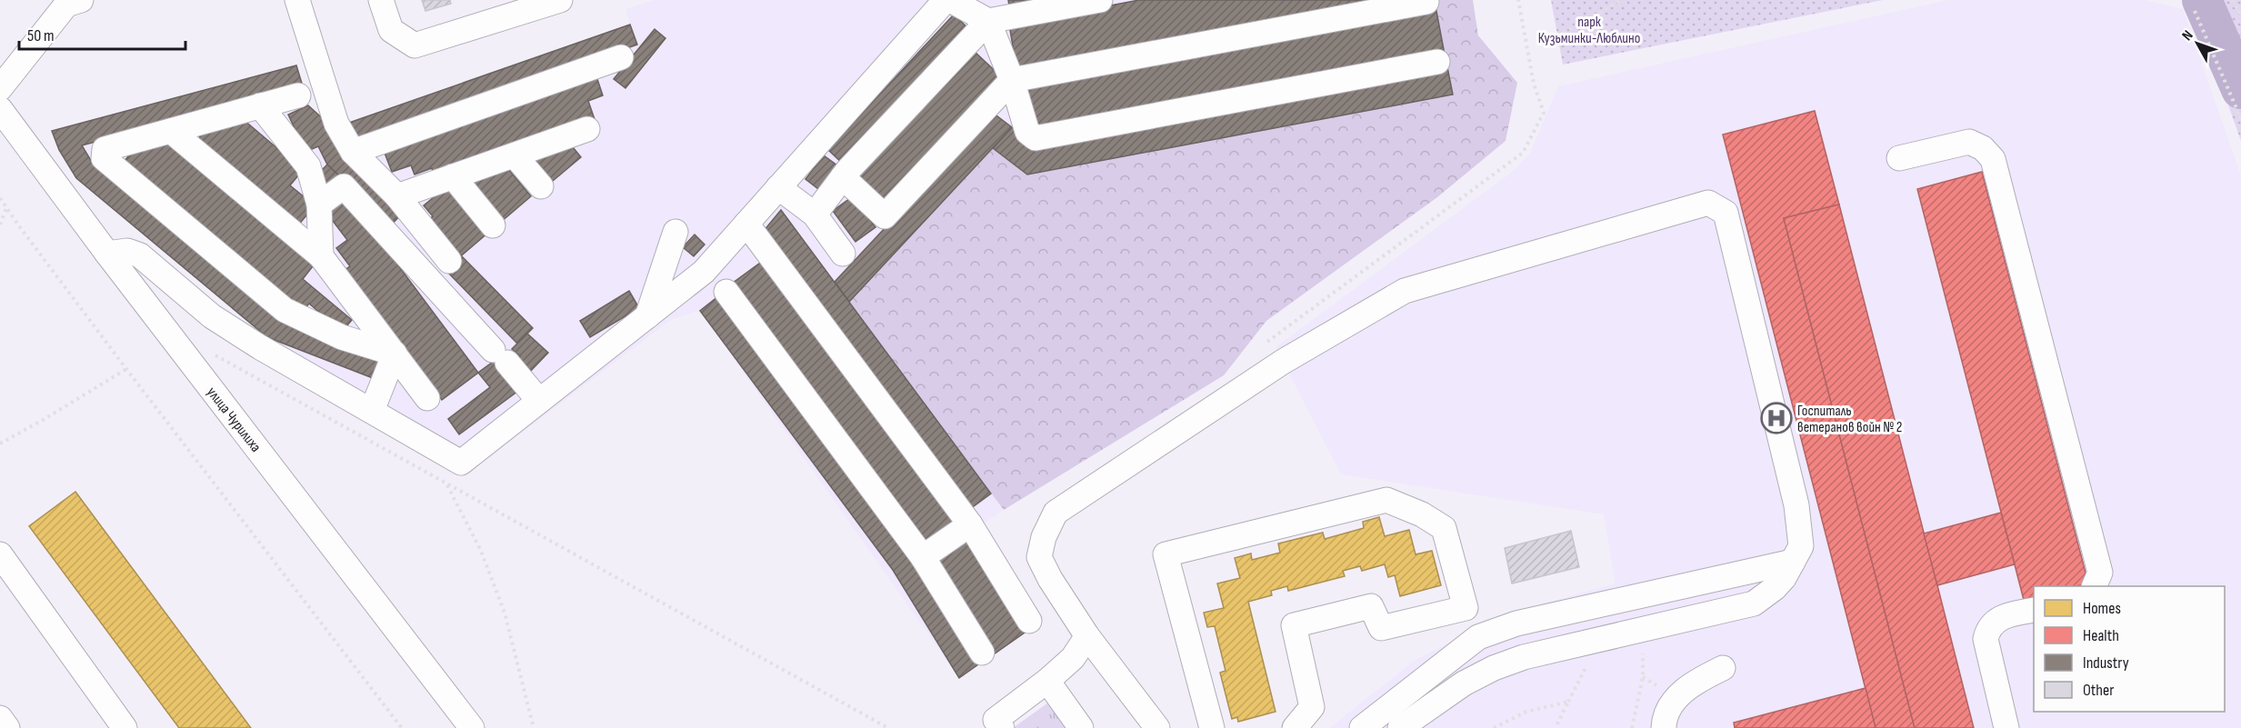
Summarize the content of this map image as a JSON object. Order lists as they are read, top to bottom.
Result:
{
  "streets": {
    "street": ["улица Чурилиха"]
  },
  "parks": ["парк Кузьминки-Люблино"],
  "places": {
    "hospital": ["Госпиталь ветеранов войн № 2"]
  },
  "legend": [
    "Homes",
    "Health",
    "Industry",
    "Other"
  ],
  "scale_bar": "50 m",
  "north": "top left"
}
